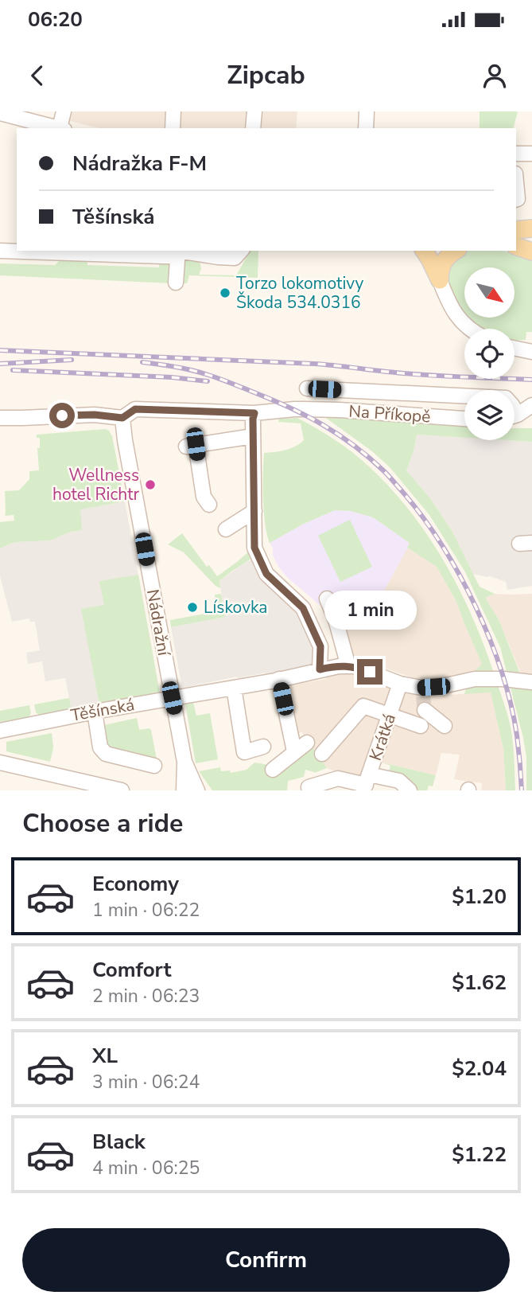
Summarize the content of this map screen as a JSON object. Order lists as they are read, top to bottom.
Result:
{
  "streets": {
    "street": [
      "Na Příkopě",
      "Nádražní",
      "Těšínská",
      "Krátká"
    ]
  },
  "crossings": [
    ["Nádražní", "Těšínská"],
    ["Těšínská", "Krátká"]
  ],
  "places": ["Torzo lokomotivy Škoda 534.0316", "Wellness hotel Richtr", "Lískovka"],
  "north": "bottom right",
  "page": {
    "status": "06:20",
    "header": "Zipcab",
    "banner": ["Nádražka F-M", "Těšínská"],
    "bubble": "1 min",
    "heading": "Choose a ride",
    "list": [
      {
        "name": "Economy",
        "note": "1 min · 06:22",
        "value": "$1.20"
      },
      {
        "name": "Comfort",
        "note": "2 min · 06:23",
        "value": "$1.62"
      },
      {
        "name": "XL",
        "note": "3 min · 06:24",
        "value": "$2.04"
      },
      {
        "name": "Black",
        "note": "4 min · 06:25",
        "value": "$1.22"
      }
    ],
    "buttons": "Confirm"
  }
}
